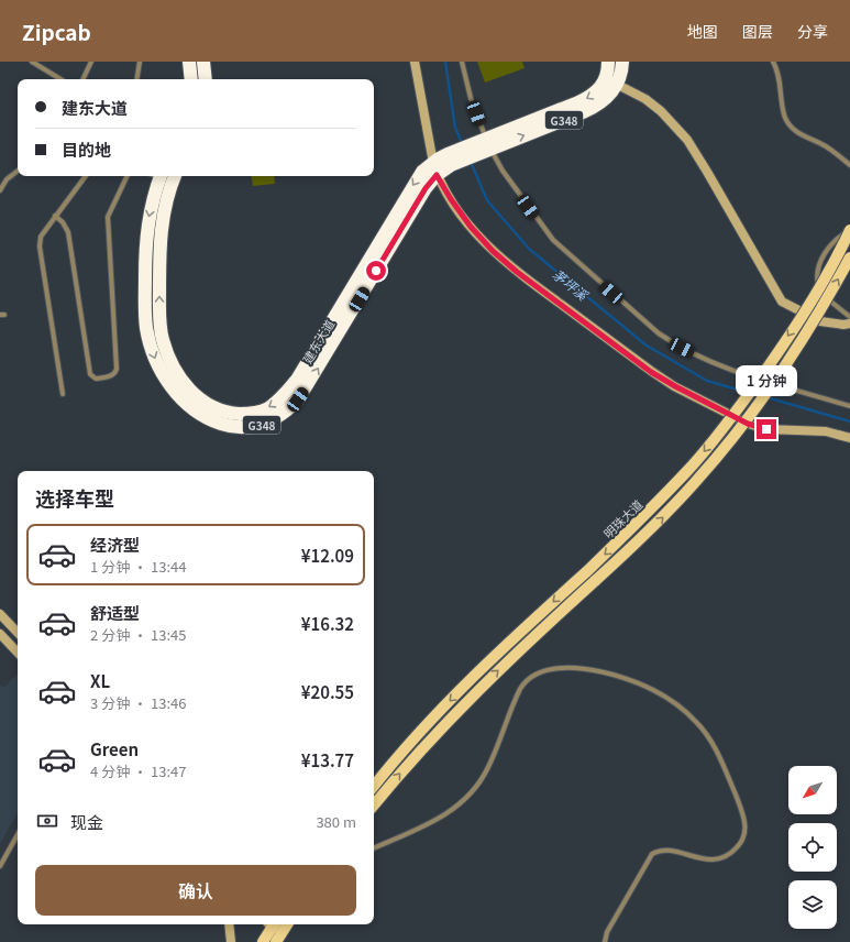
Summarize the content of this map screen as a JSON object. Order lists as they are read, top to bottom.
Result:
{
  "streets": {
    "highway": ["G348", "建东大道"],
    "main road": ["明珠大道"]
  },
  "water": ["茅坪溪"],
  "north": "bottom left",
  "page": {
    "header": "Zipcab",
    "nav": ["地图", "图层", "分享"],
    "banner": ["建东大道", "目的地"],
    "bubble": "1 分钟",
    "heading": "选择车型",
    "list": [
      {
        "name": "经济型",
        "note": "1 分钟 · 13:44",
        "value": "¥12.09"
      },
      {
        "name": "舒适型",
        "note": "2 分钟 · 13:45",
        "value": "¥16.32"
      },
      {
        "name": "XL",
        "note": "3 分钟 · 13:46",
        "value": "¥20.55"
      },
      {
        "name": "Green",
        "note": "4 分钟 · 13:47",
        "value": "¥13.77"
      }
    ],
    "pay": ["现金", "380 m"],
    "buttons": "确认"
  }
}
